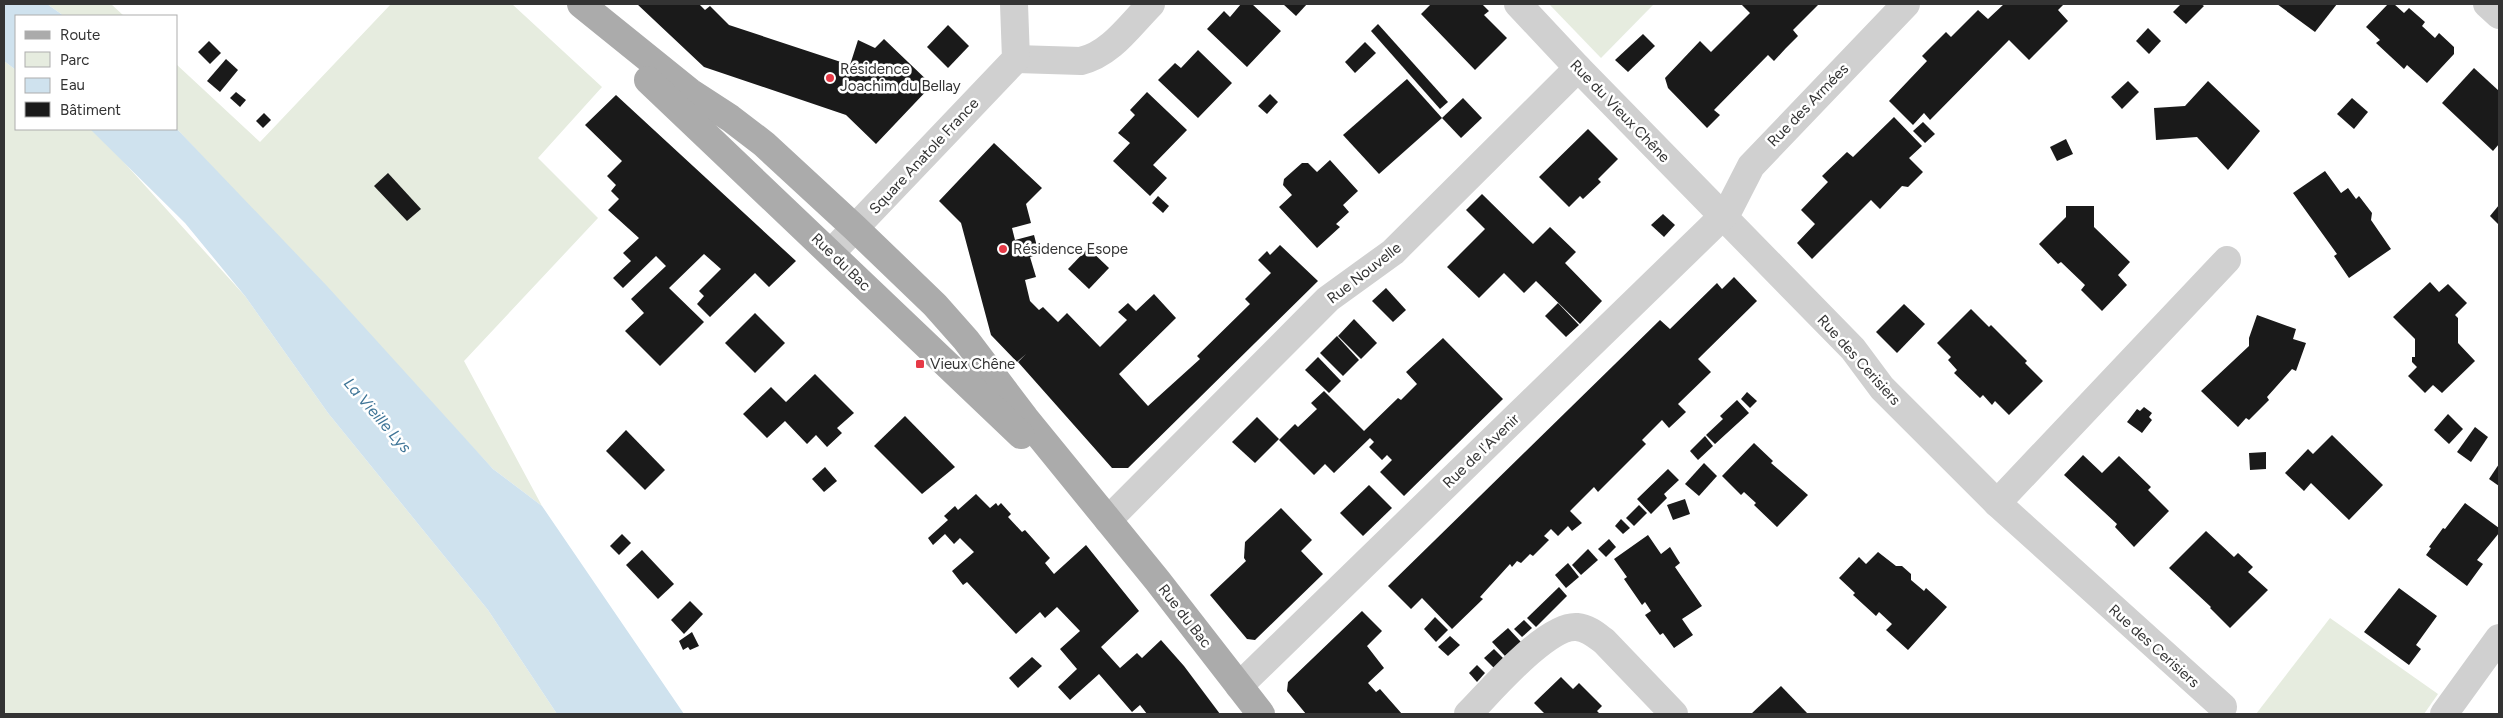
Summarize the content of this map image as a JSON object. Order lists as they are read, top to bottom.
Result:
{
  "streets": {
    "main road": ["Rue du Bac"],
    "street": [
      "Rue des Armées",
      "Rue du Vieux Chêne",
      "Square Anatole France",
      "Rue Nouvelle",
      "Rue des Cerisiers",
      "Rue de l'Avenir"
    ]
  },
  "crossings": [
    ["Rue des Armées", "Rue du Vieux Chêne"],
    ["Rue des Armées", "Rue des Cerisiers"],
    ["Rue des Armées", "Rue de l'Avenir"],
    ["Rue du Vieux Chêne", "Rue Nouvelle"],
    ["Rue du Vieux Chêne", "Rue des Cerisiers"],
    ["Rue du Vieux Chêne", "Rue de l'Avenir"],
    ["Square Anatole France", "Rue du Bac"],
    ["Rue du Bac", "Rue Nouvelle"],
    ["Rue du Bac", "Rue de l'Avenir"],
    ["Rue des Cerisiers", "Rue de l'Avenir"]
  ],
  "water": ["La Vieille Lys"],
  "places": {
    "other": ["Résidence Joachim du Bellay", "Résidence Esope"],
    "transit": ["Vieux Chêne"]
  },
  "legend": [
    "Route",
    "Parc",
    "Eau",
    "Bâtiment"
  ]
}
